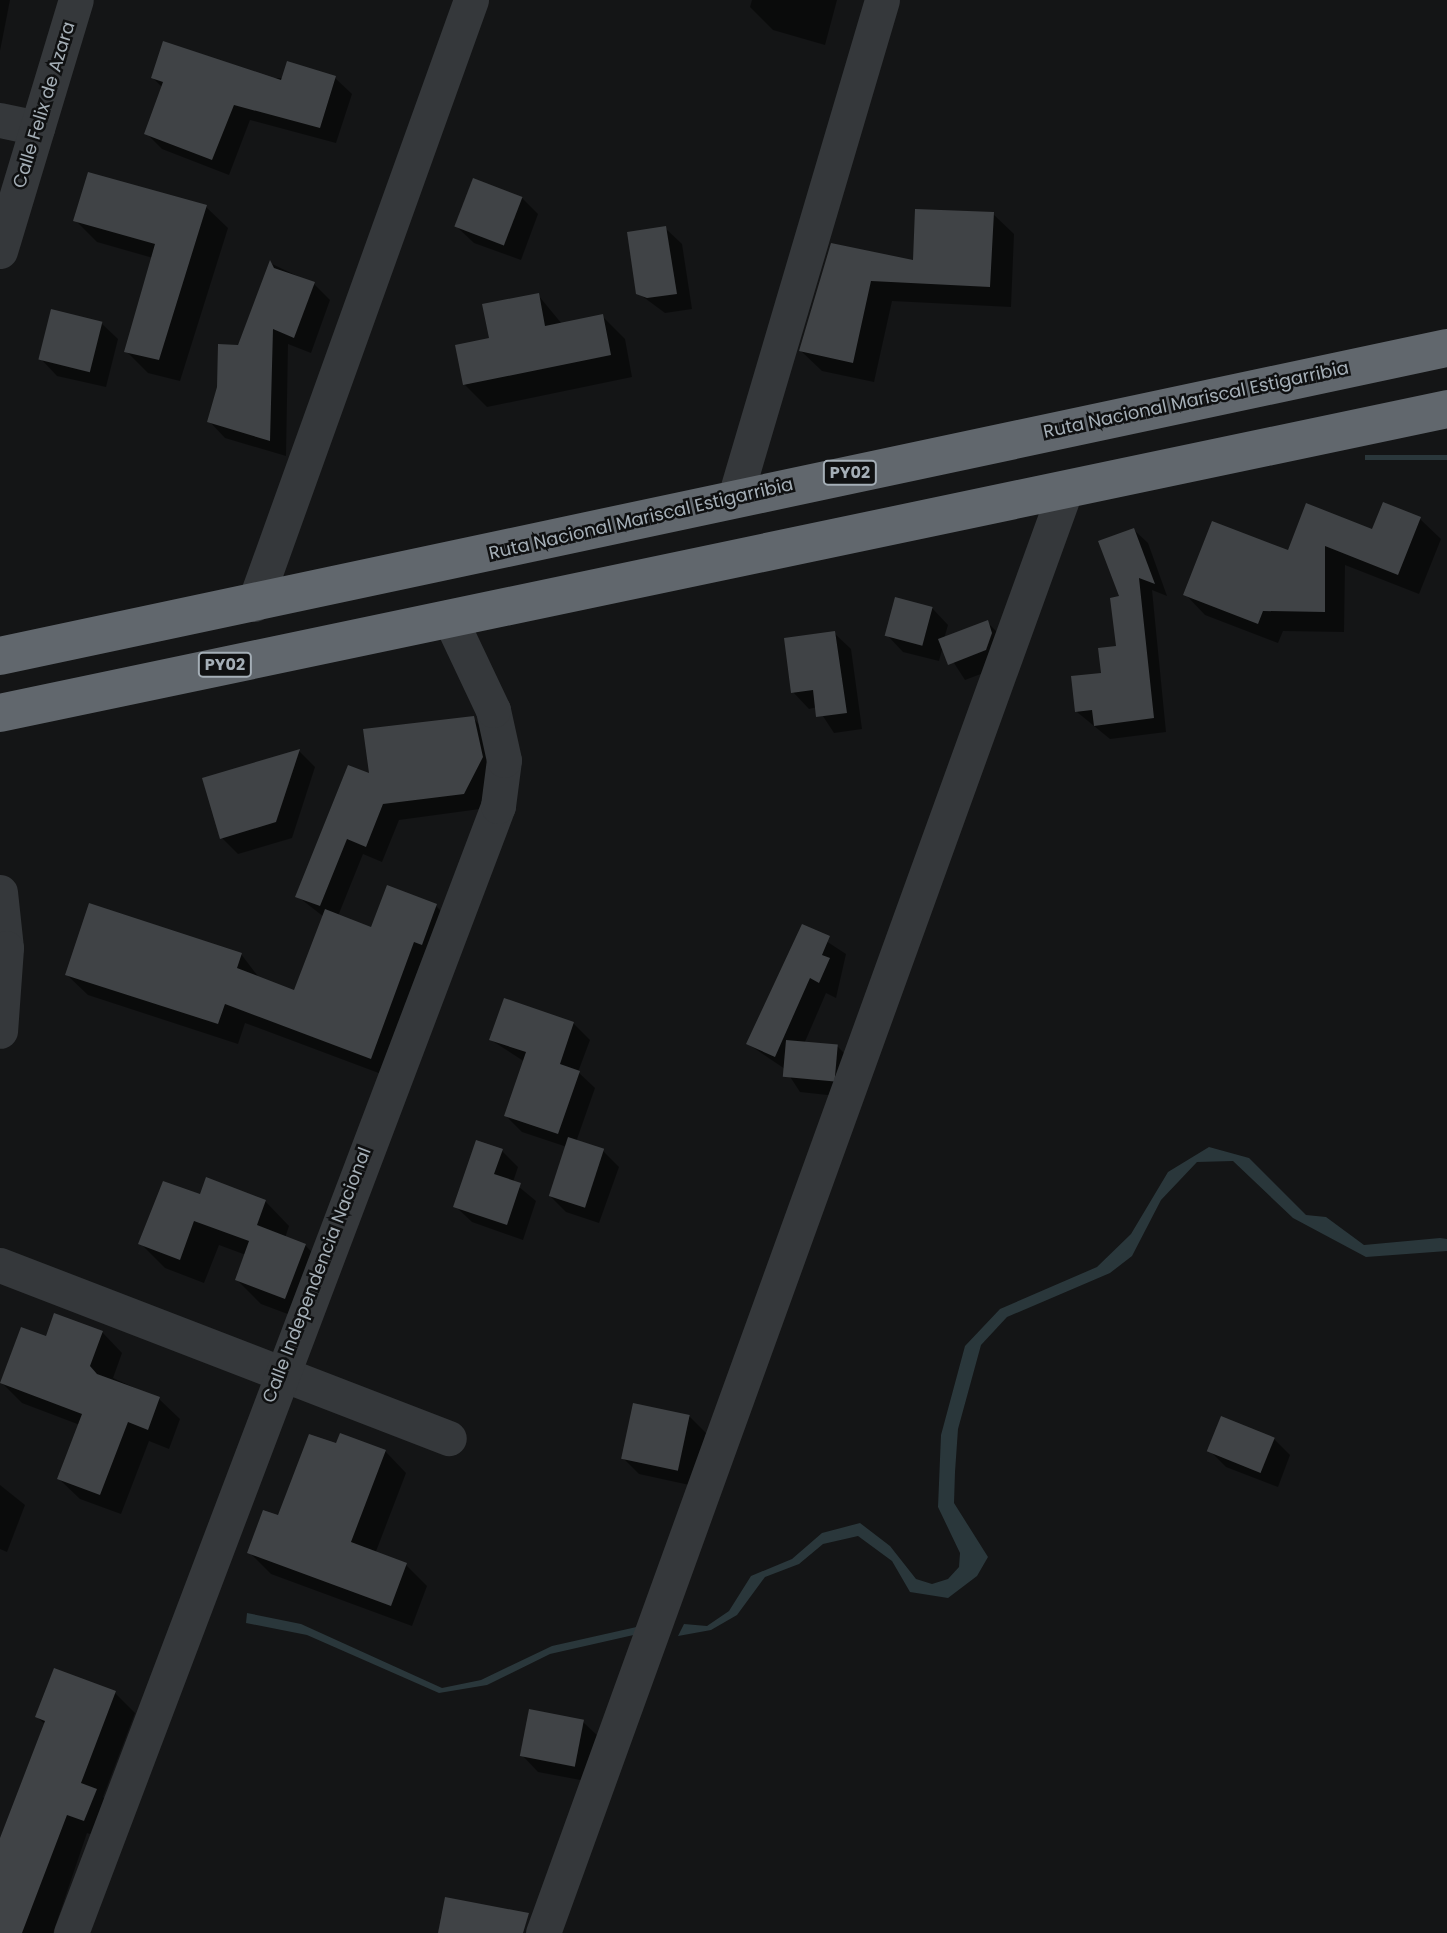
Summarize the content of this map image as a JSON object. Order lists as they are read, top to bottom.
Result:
{
  "streets": {
    "highway": ["Ruta Nacional Mariscal Estigarribia", "PY02"],
    "street": ["Calle Felix de Azara", "Calle Independencia Nacional"]
  },
  "crossings": [
    ["PY02", "Calle Independencia Nacional"]
  ]
}
